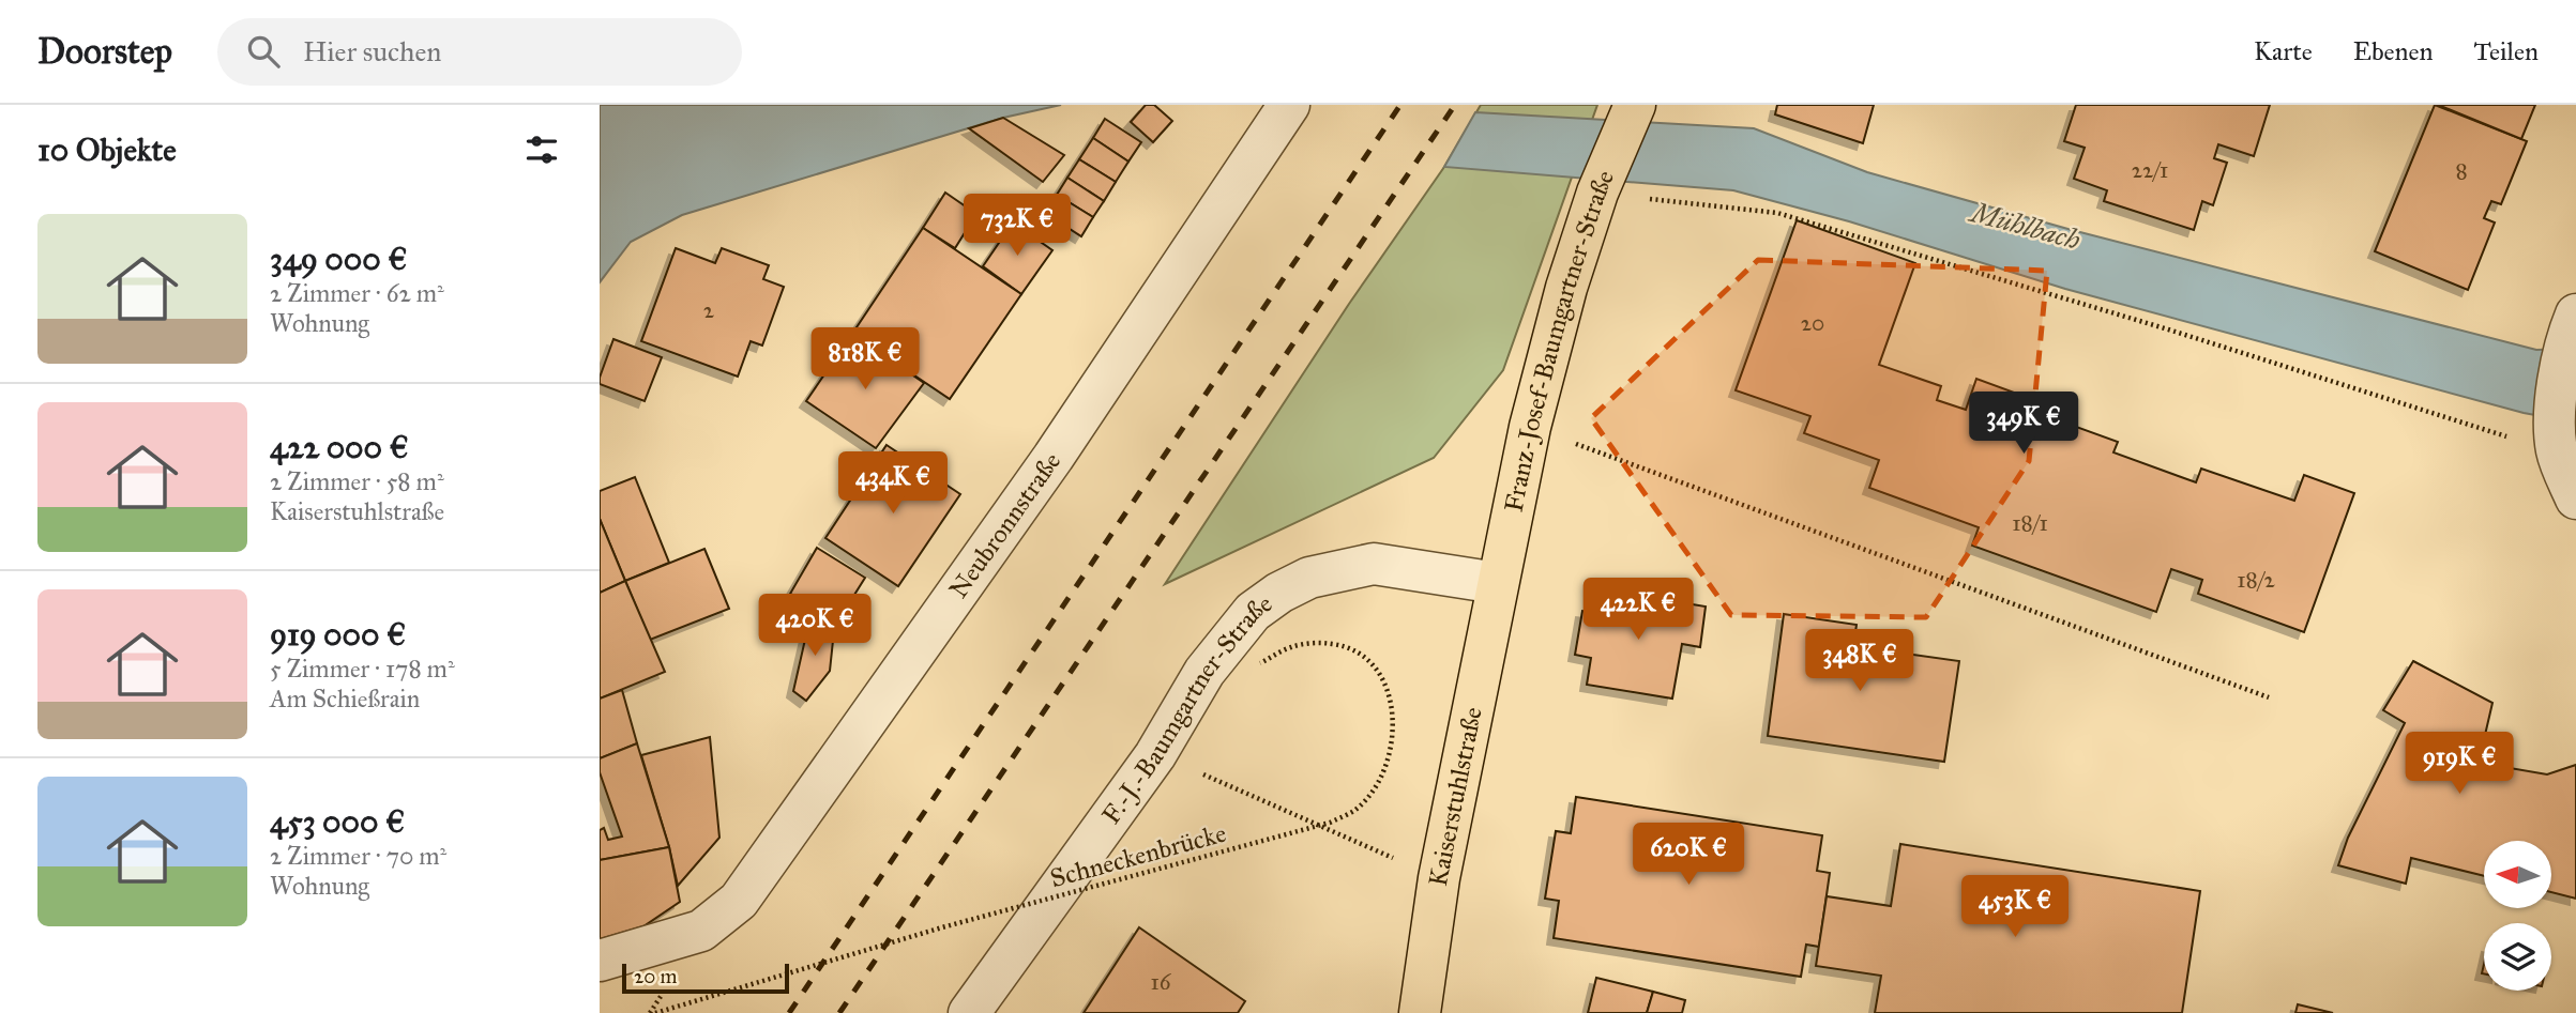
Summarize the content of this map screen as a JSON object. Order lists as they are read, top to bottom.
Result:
{
  "streets": {
    "main road": ["Franz-Josef-Baumgartner-Straße", "Kaiserstuhlstraße"],
    "street": ["Neubronnstraße", "F.-J.-Baumgartner-Straße"],
    "path": ["Schneckenbrücke"]
  },
  "crossings": [
    ["Franz-Josef-Baumgartner-Straße", "F.-J.-Baumgartner-Straße"],
    ["Franz-Josef-Baumgartner-Straße", "Kaiserstuhlstraße"],
    ["F.-J.-Baumgartner-Straße", "Kaiserstuhlstraße"]
  ],
  "water": ["Mühlbach"],
  "house_numbers": [
    "22/1",
    "8",
    "2",
    "20",
    "18/1",
    "18/2",
    "16"
  ],
  "scale_bar": "20 m",
  "north": "left",
  "page": {
    "header": "Doorstep",
    "search": "Hier suchen",
    "nav": ["Karte", "Ebenen", "Teilen"],
    "heading": "10 Objekte",
    "price": [
      "732K €",
      "818K €",
      "349K €",
      "434K €",
      "422K €",
      "420K €",
      "348K €",
      "919K €",
      "620K €",
      "453K €"
    ],
    "list": [
      {
        "name": "349 000 €",
        "note": "2 Zimmer · 62 m² · Wohnung"
      },
      {
        "name": "422 000 €",
        "note": "2 Zimmer · 58 m² · Kaiserstuhlstraße"
      },
      {
        "name": "919 000 €",
        "note": "5 Zimmer · 178 m² · Am Schießrain"
      },
      {
        "name": "453 000 €",
        "note": "2 Zimmer · 70 m² · Wohnung"
      }
    ],
    "scale": "20 m"
  }
}
